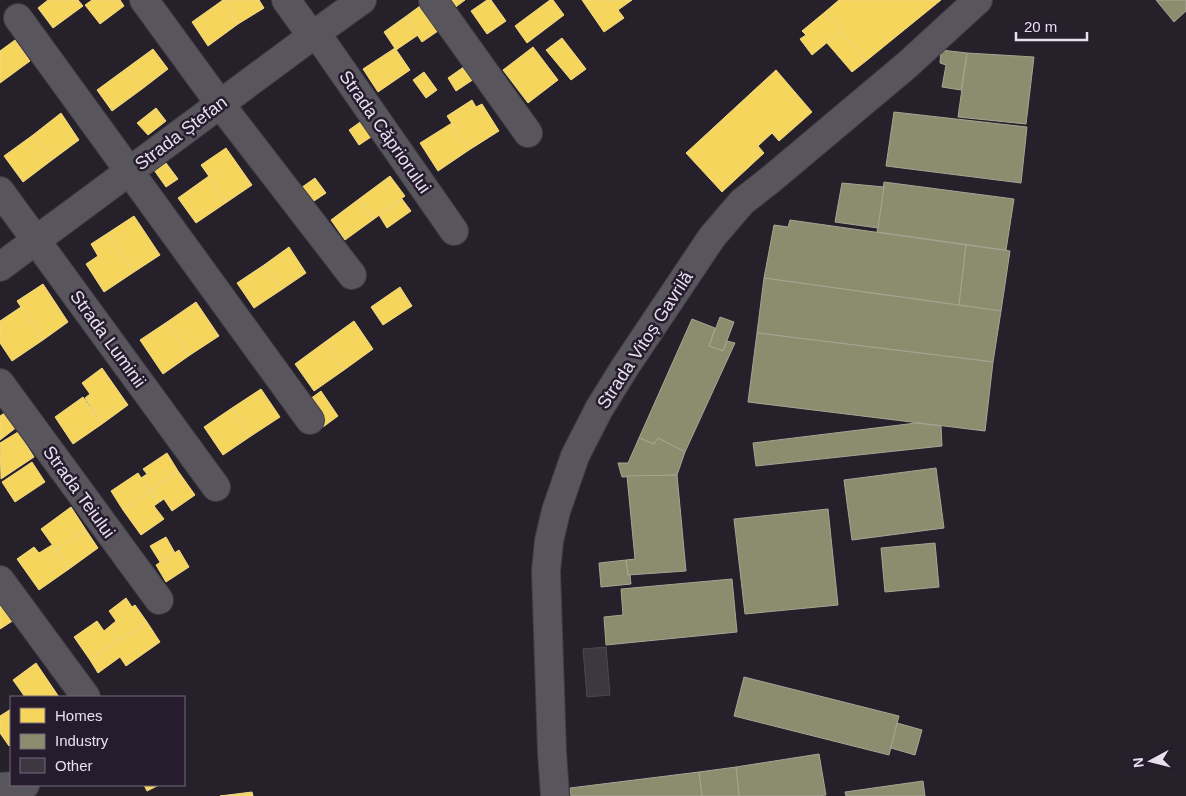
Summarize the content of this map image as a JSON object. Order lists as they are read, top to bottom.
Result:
{
  "streets": {
    "street": [
      "Strada Căpriorului",
      "Strada Ștefan",
      "Strada Luminii",
      "Strada Vitoș Gavrilă",
      "Strada Teiului"
    ]
  },
  "crossings": [
    ["Strada Căpriorului", "Strada Ștefan"],
    ["Strada Ștefan", "Strada Luminii"]
  ],
  "legend": ["Homes", "Industry", "Other"],
  "scale_bar": "20 m",
  "north": "left"
}
